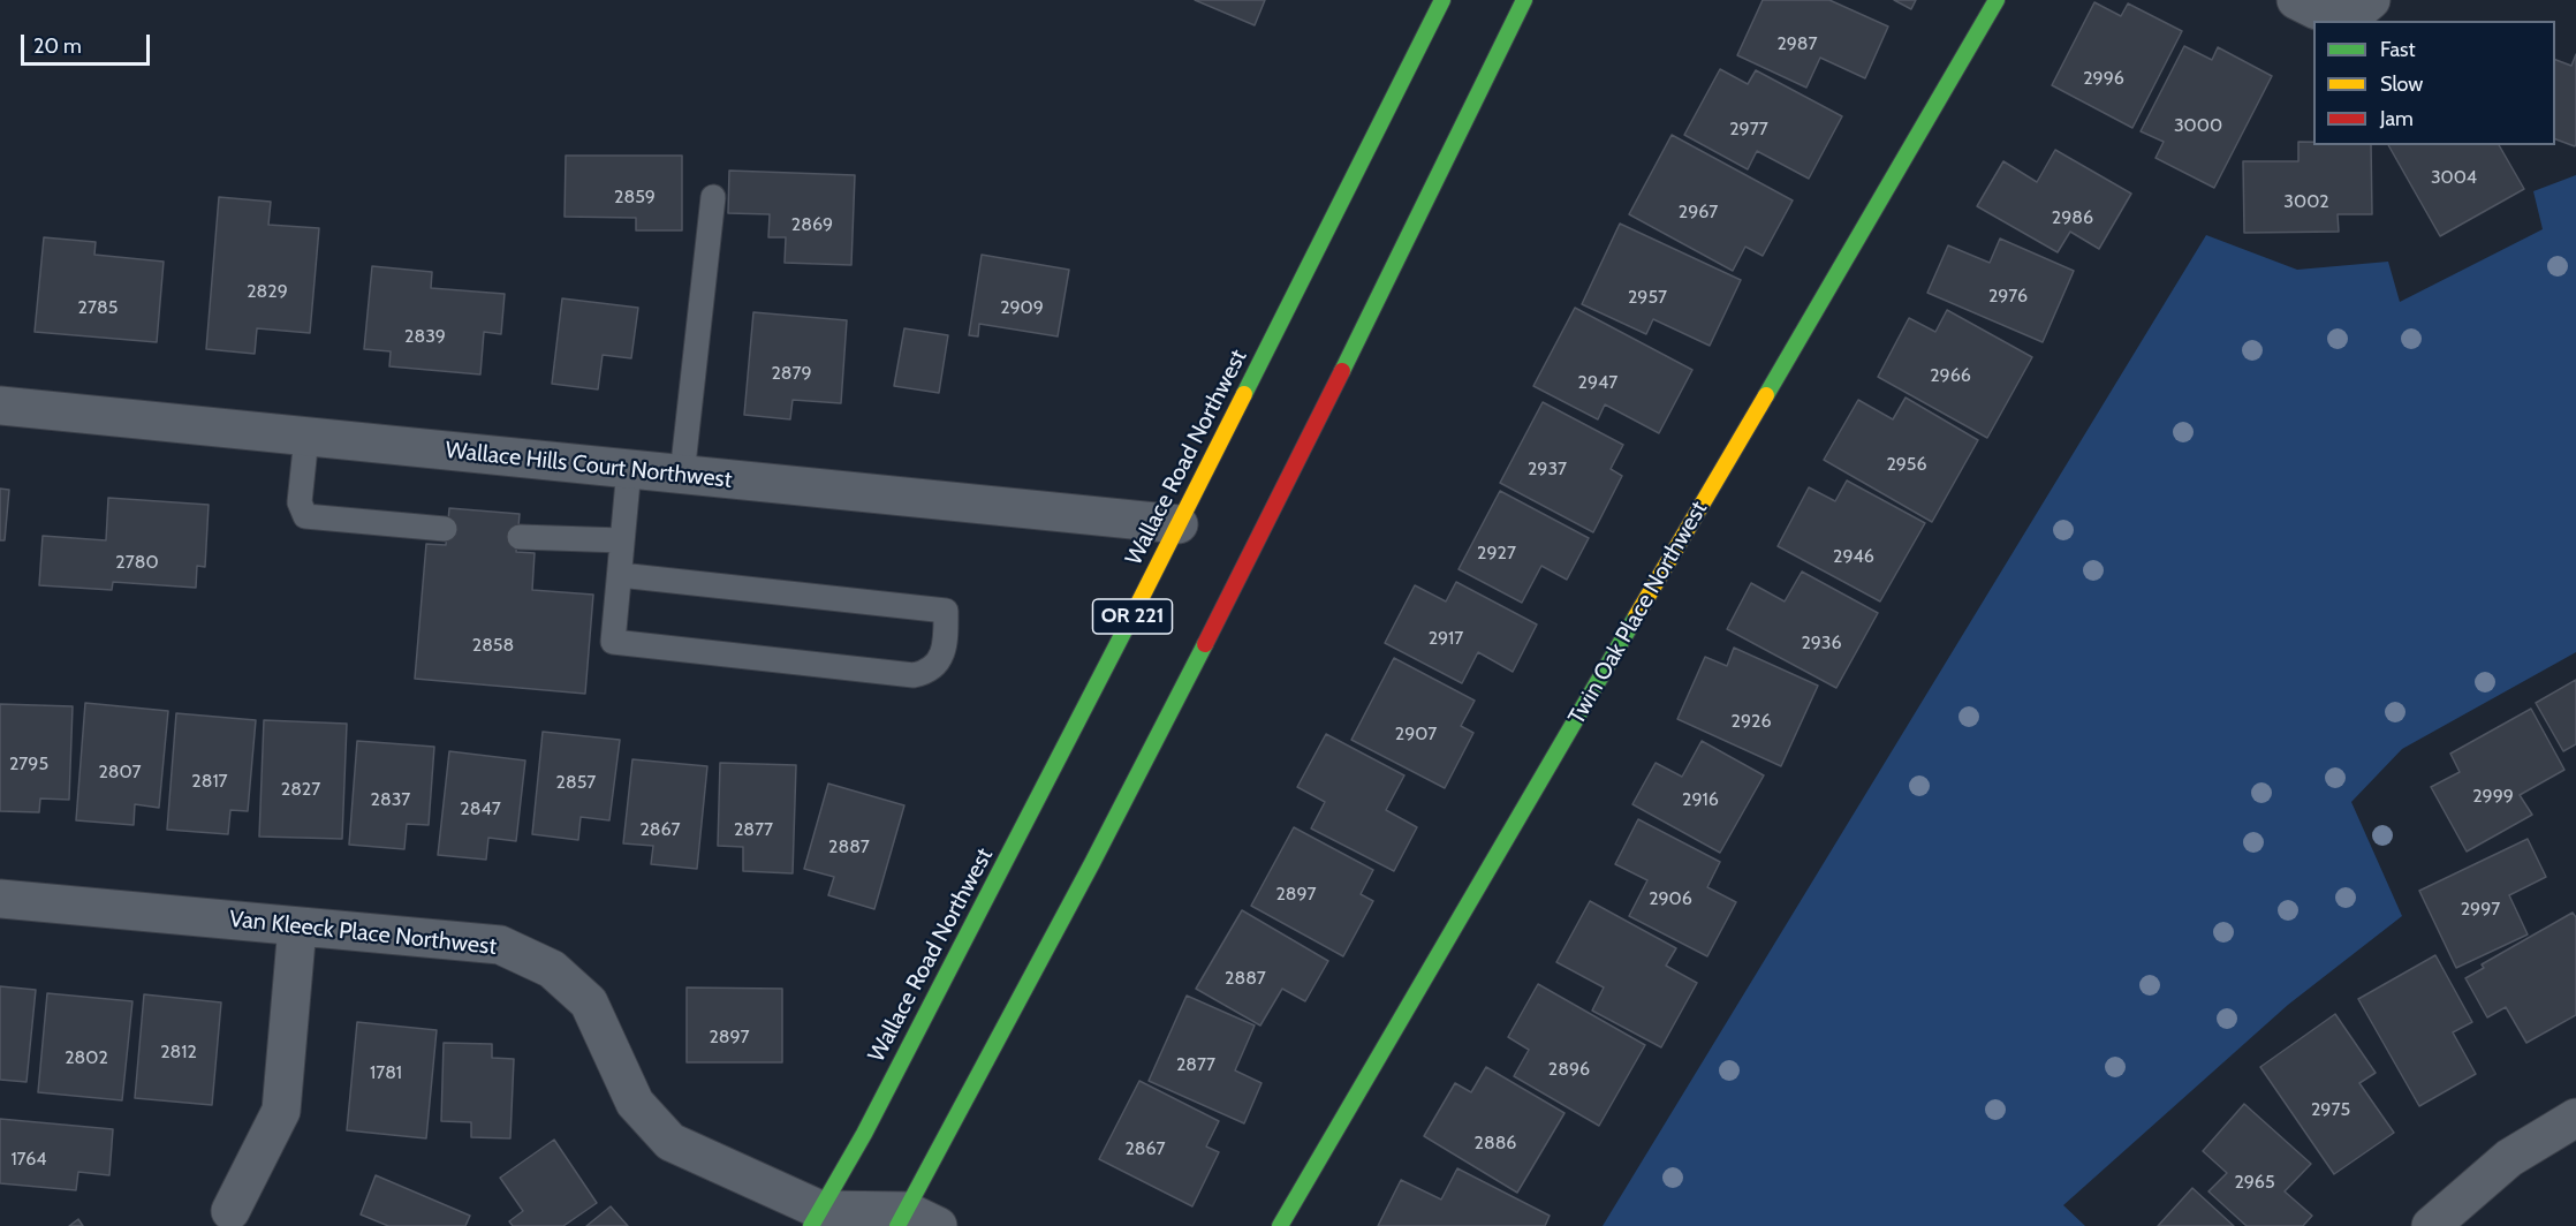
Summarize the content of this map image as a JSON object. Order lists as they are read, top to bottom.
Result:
{
  "streets": {
    "main road": ["Wallace Road Northwest", "Twin Oak Place Northwest", "OR 221"],
    "street": ["Wallace Hills Court Northwest", "Van Kleeck Place Northwest"]
  },
  "crossings": [
    ["Wallace Road Northwest", "Wallace Hills Court Northwest"],
    ["Wallace Road Northwest", "Van Kleeck Place Northwest"]
  ],
  "house_numbers": [
    "2987",
    "2996",
    "3000",
    "2977",
    "3004",
    "2859",
    "3002",
    "2967",
    "2986",
    "2869",
    "2829",
    "2976",
    "2957",
    "2785",
    "2909",
    "2839",
    "2879",
    "2966",
    "2947",
    "2956",
    "2937",
    "2927",
    "2946",
    "2780",
    "2917",
    "2936",
    "2858",
    "2926",
    "2907",
    "2795",
    "2807",
    "2817",
    "2857",
    "2827",
    "2999",
    "2837",
    "2916",
    "2847",
    "2867",
    "2877",
    "2887",
    "2897",
    "2906",
    "2997",
    "2887",
    "2897",
    "2812",
    "2802",
    "2877",
    "2896",
    "1781",
    "2975",
    "2886",
    "2867",
    "1764",
    "2965"
  ],
  "legend": ["Fast", "Slow", "Jam"],
  "scale_bar": "20 m"
}
